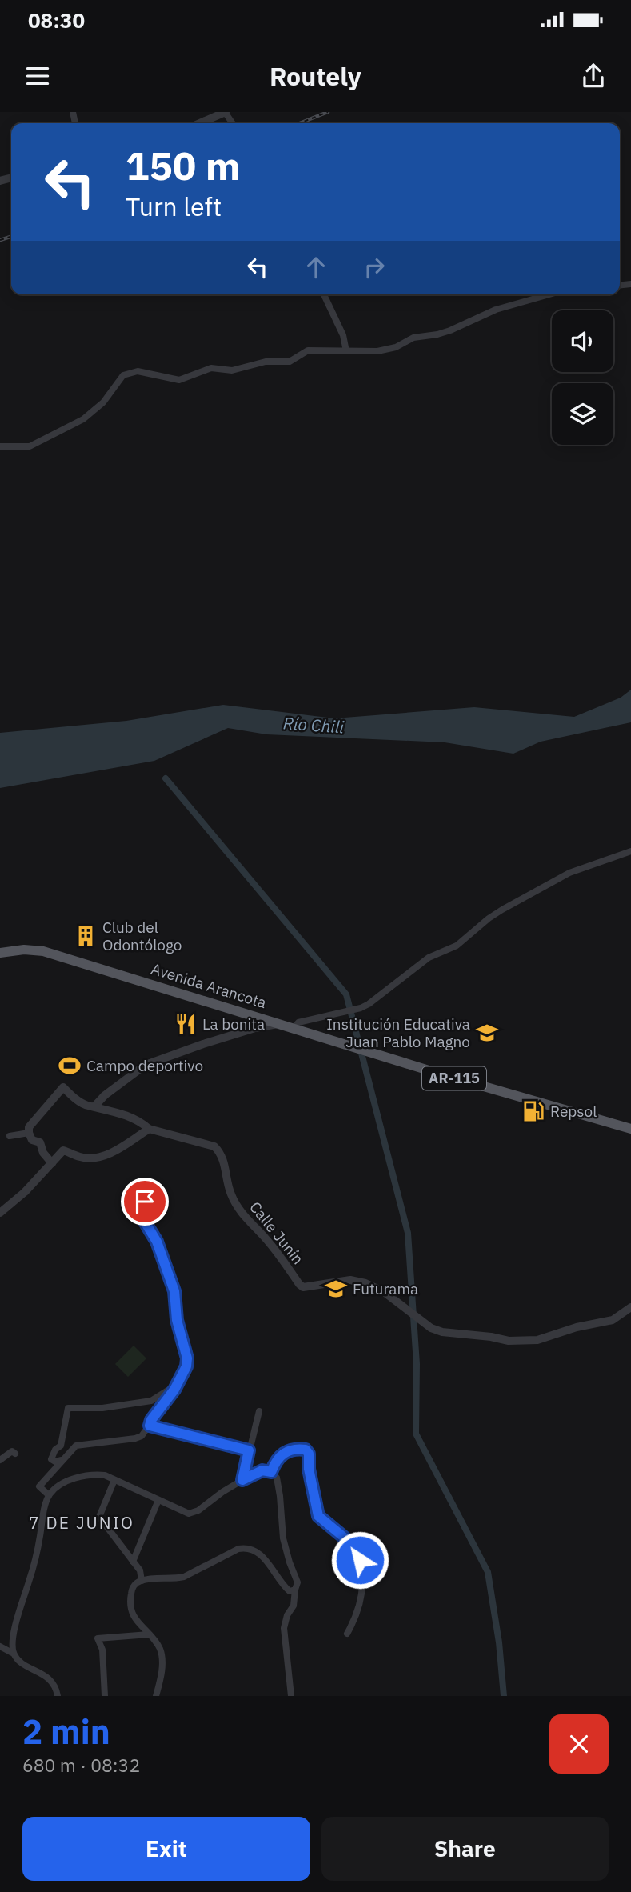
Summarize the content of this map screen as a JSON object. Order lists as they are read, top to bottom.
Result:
{
  "streets": {
    "main road": ["Avenida Arancota", "AR-115"],
    "street": ["Calle Junín"]
  },
  "crossings": [
    ["Avenida Arancota", "AR-115"]
  ],
  "districts": ["7 DE JUNIO"],
  "water": ["Río Chili"],
  "places": {
    "building": ["Club del Odontólogo"],
    "restaurant": ["La bonita"],
    "school or university": ["Institución Educativa Juan Pablo Magno", "Futurama"],
    "sports": ["Campo deportivo"],
    "fuel station": ["Repsol"]
  },
  "page": {
    "status": "08:30",
    "header": "Routely",
    "turn": ["150 m", "Turn left"],
    "heading": ["2 min", "680 m · 08:32"],
    "buttons": ["Exit", "Share"]
  }
}
